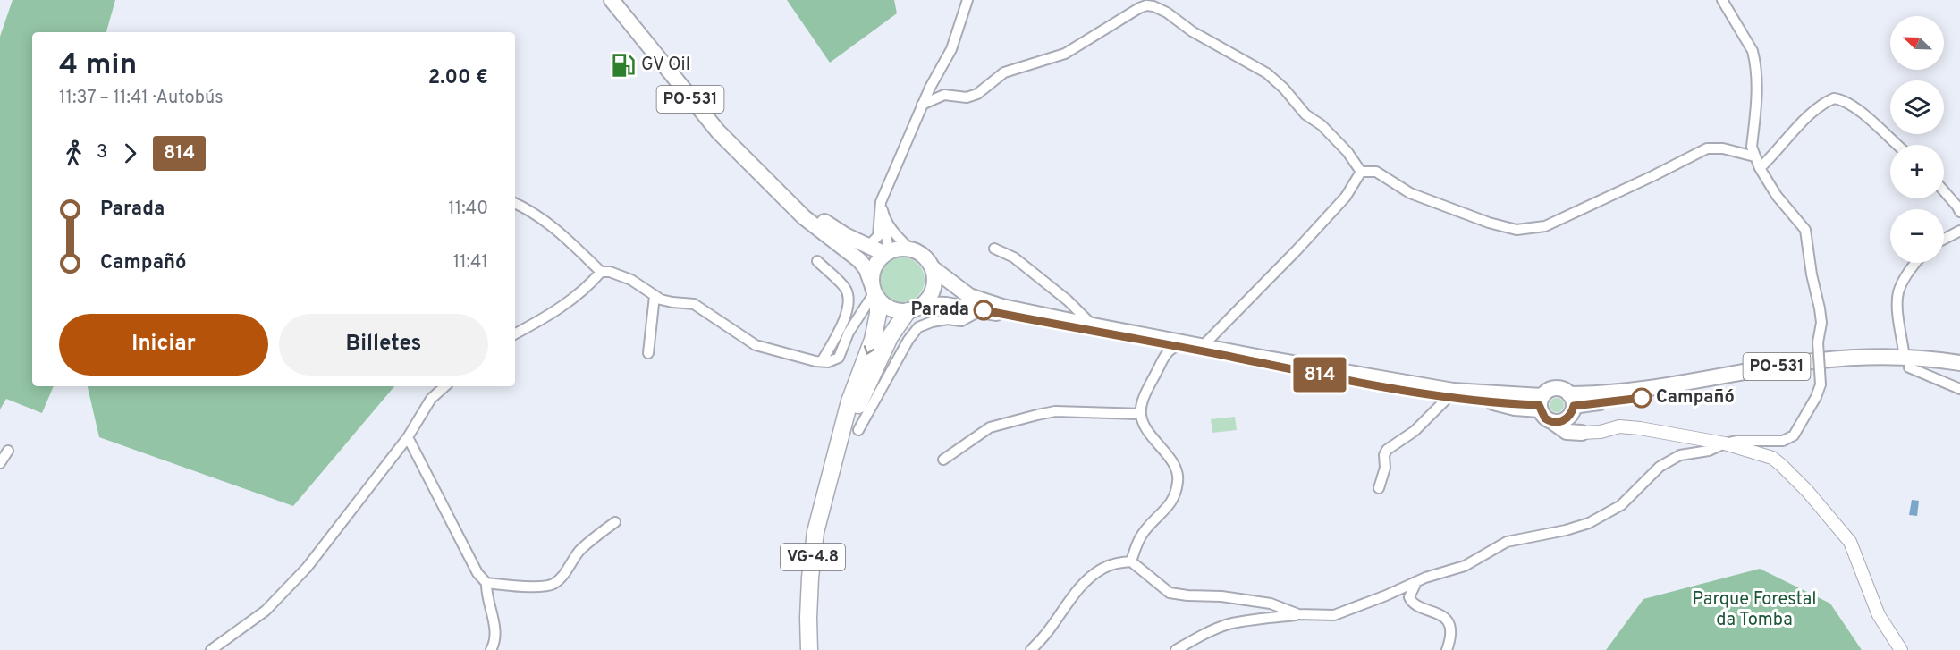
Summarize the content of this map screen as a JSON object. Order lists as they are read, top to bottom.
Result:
{
  "streets": {
    "highway": ["VG-4.8"],
    "main road": ["PO-531"]
  },
  "crossings": [
    ["PO-531", "VG-4.8"]
  ],
  "parks": ["Parque Forestal da Tomba"],
  "places": {
    "fuel station": ["GV Oil"],
    "other": ["Parada", "Campañó"]
  },
  "lines": ["bus line 814"],
  "north": "top left",
  "page": {
    "on_map": "814",
    "map_buttons": ["+", "−"],
    "heading": ["4 min", "11:37 – 11:41 · Autobús", "2.00 €"],
    "legs": ["3", "814"],
    "list": [
      {
        "name": "Parada",
        "value": "11:40"
      },
      {
        "name": "Campañó",
        "value": "11:41"
      }
    ],
    "buttons": ["Iniciar", "Billetes"]
  }
}
